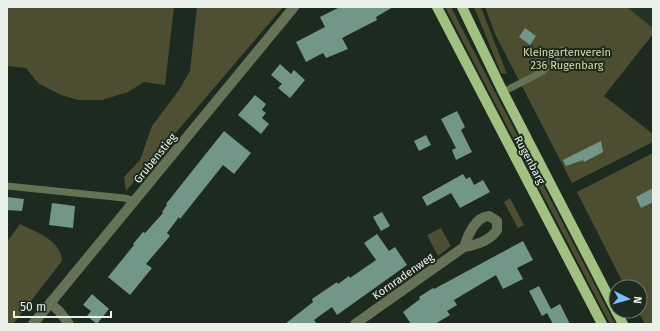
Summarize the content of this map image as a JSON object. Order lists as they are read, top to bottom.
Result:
{
  "streets": {
    "main road": ["Rugenbarg"],
    "street": ["Grubenstieg", "Kornradenweg"]
  },
  "parks": ["Kleingartenverein 236 Rugenbarg"],
  "scale_bar": "50 m",
  "north": "right"
}
